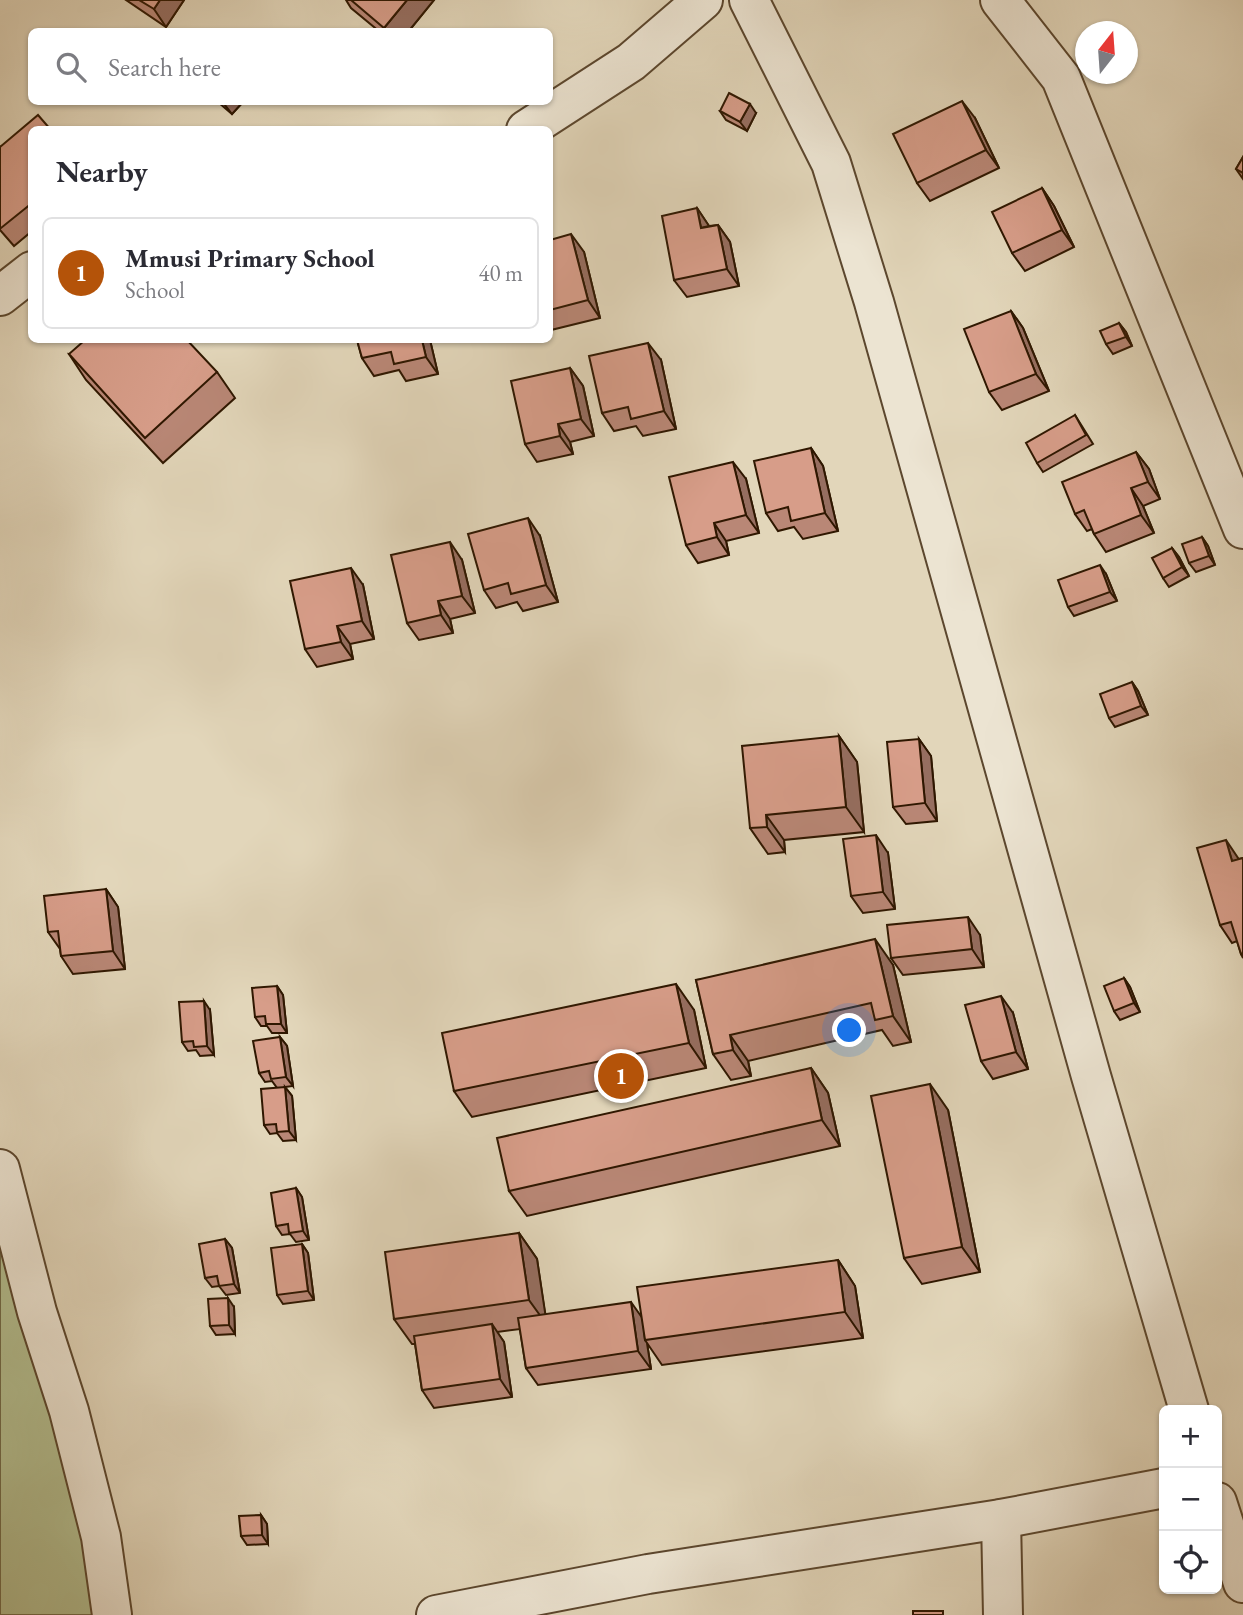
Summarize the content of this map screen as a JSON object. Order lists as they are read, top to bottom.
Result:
{
  "north": "top",
  "page": {
    "search": "Search here",
    "heading": "Nearby",
    "list": [
      {
        "mark": "1",
        "name": "Mmusi Primary School",
        "note": "School",
        "value": "40 m"
      }
    ],
    "pins": "1",
    "map_buttons": ["+", "−"]
  }
}
